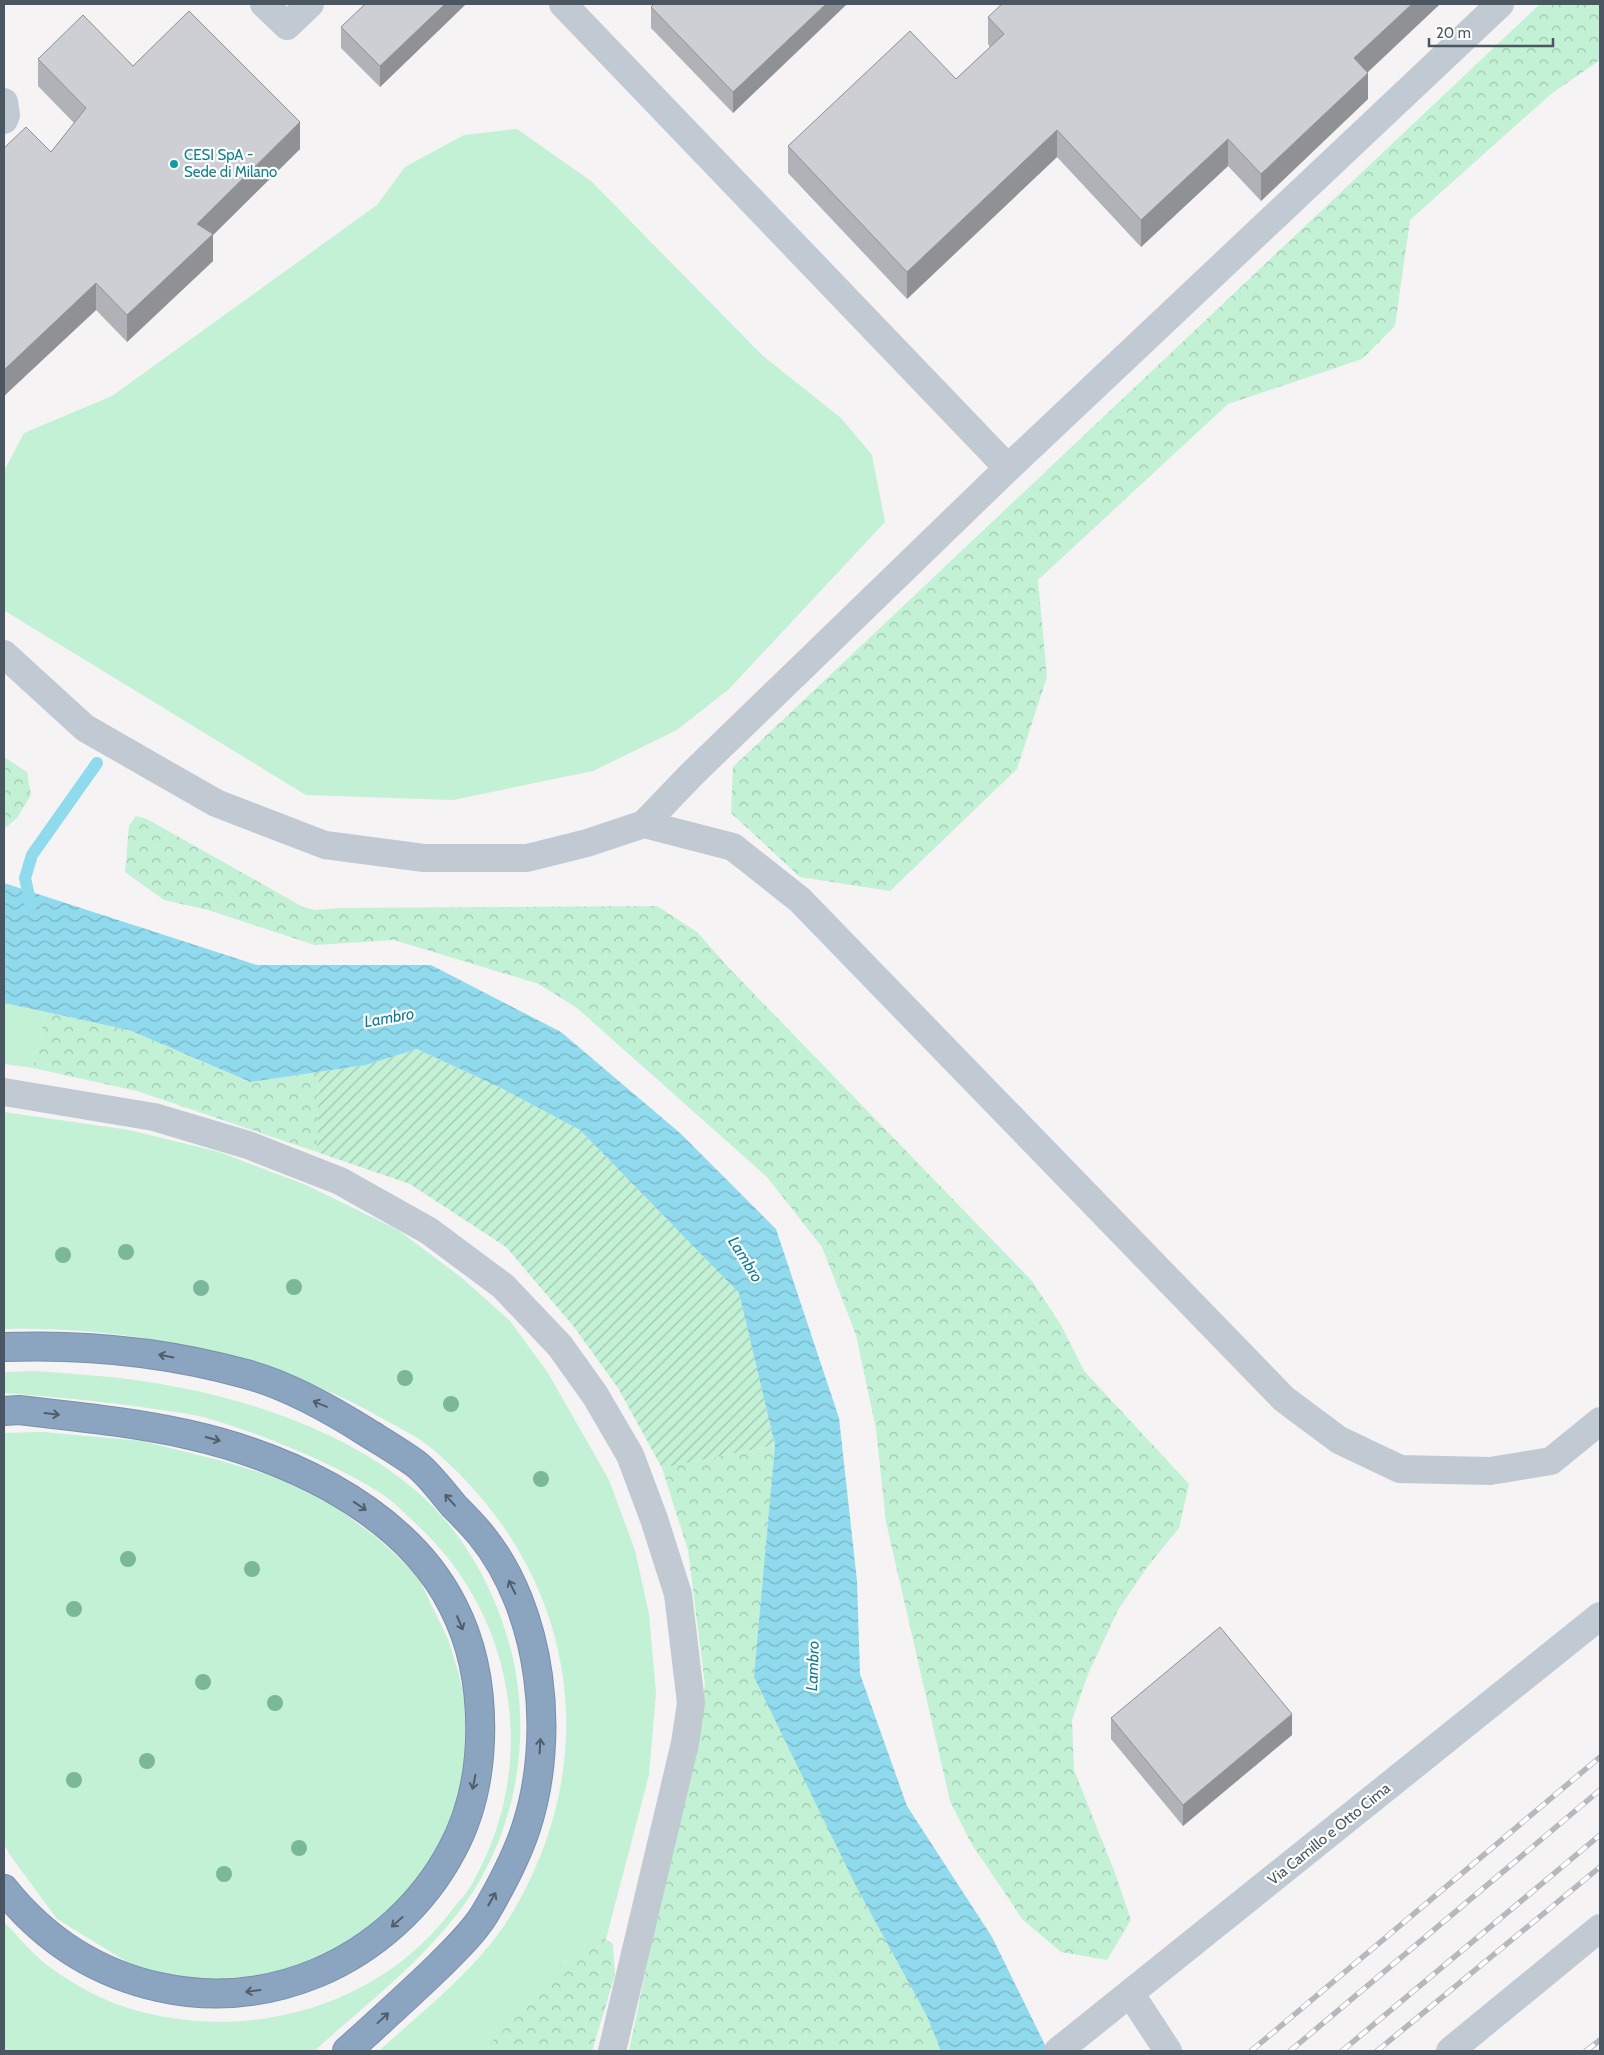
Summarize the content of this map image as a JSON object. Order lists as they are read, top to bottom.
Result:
{
  "streets": {
    "street": ["Via Camillo e Otto Cima"]
  },
  "water": ["Lambro"],
  "places": ["CESI SpA - Sede di Milano"],
  "scale_bar": "20 m"
}
